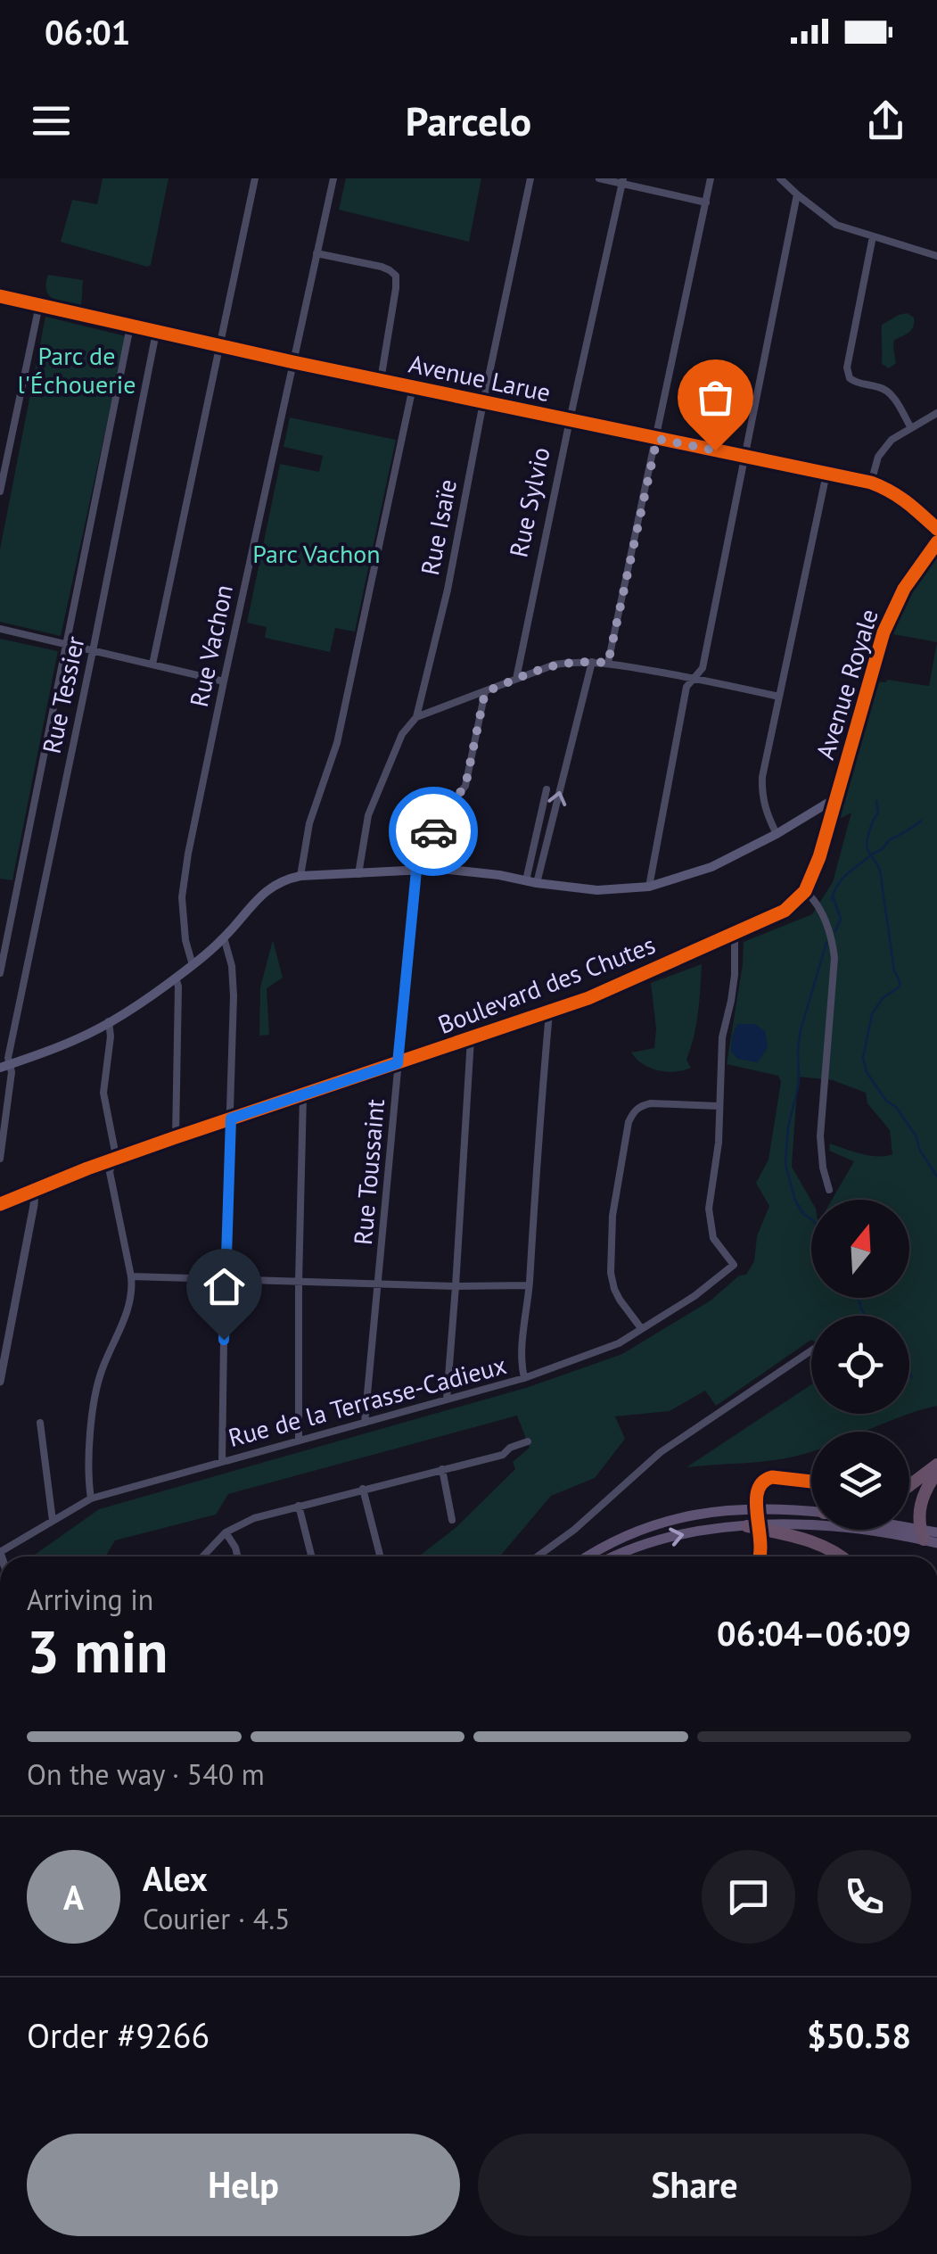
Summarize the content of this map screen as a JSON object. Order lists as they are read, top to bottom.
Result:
{
  "streets": {
    "main road": ["Avenue Royale"],
    "street": [
      "Avenue Larue",
      "Rue Sylvio",
      "Rue Isaïe",
      "Rue Vachon",
      "Rue Tessier",
      "Boulevard des Chutes",
      "Rue Toussaint",
      "Rue de la Terrasse-Cadieux"
    ]
  },
  "crossings": [
    ["Avenue Larue", "Rue Sylvio"],
    ["Avenue Larue", "Rue Isaïe"],
    ["Avenue Larue", "Rue Vachon"],
    ["Avenue Larue", "Rue Tessier"],
    ["Rue Isaïe", "Avenue Royale"],
    ["Rue Vachon", "Avenue Royale"],
    ["Avenue Royale", "Rue Tessier"],
    ["Avenue Royale", "Rue Toussaint"],
    ["Boulevard des Chutes", "Rue Toussaint"],
    ["Rue Toussaint", "Rue de la Terrasse-Cadieux"]
  ],
  "parks": ["Parc de l'Échouerie", "Parc Vachon"],
  "north": "top",
  "page": {
    "status": "06:01",
    "header": "Parcelo",
    "heading": ["3 min", "Arriving in", "06:04–06:09"],
    "panel": [
      "Alex",
      "Courier · 4.5",
      "Order #9266",
      "$50.58"
    ],
    "bar": "On the way · 540 m",
    "round": "A",
    "buttons": ["Help", "Share"]
  }
}
